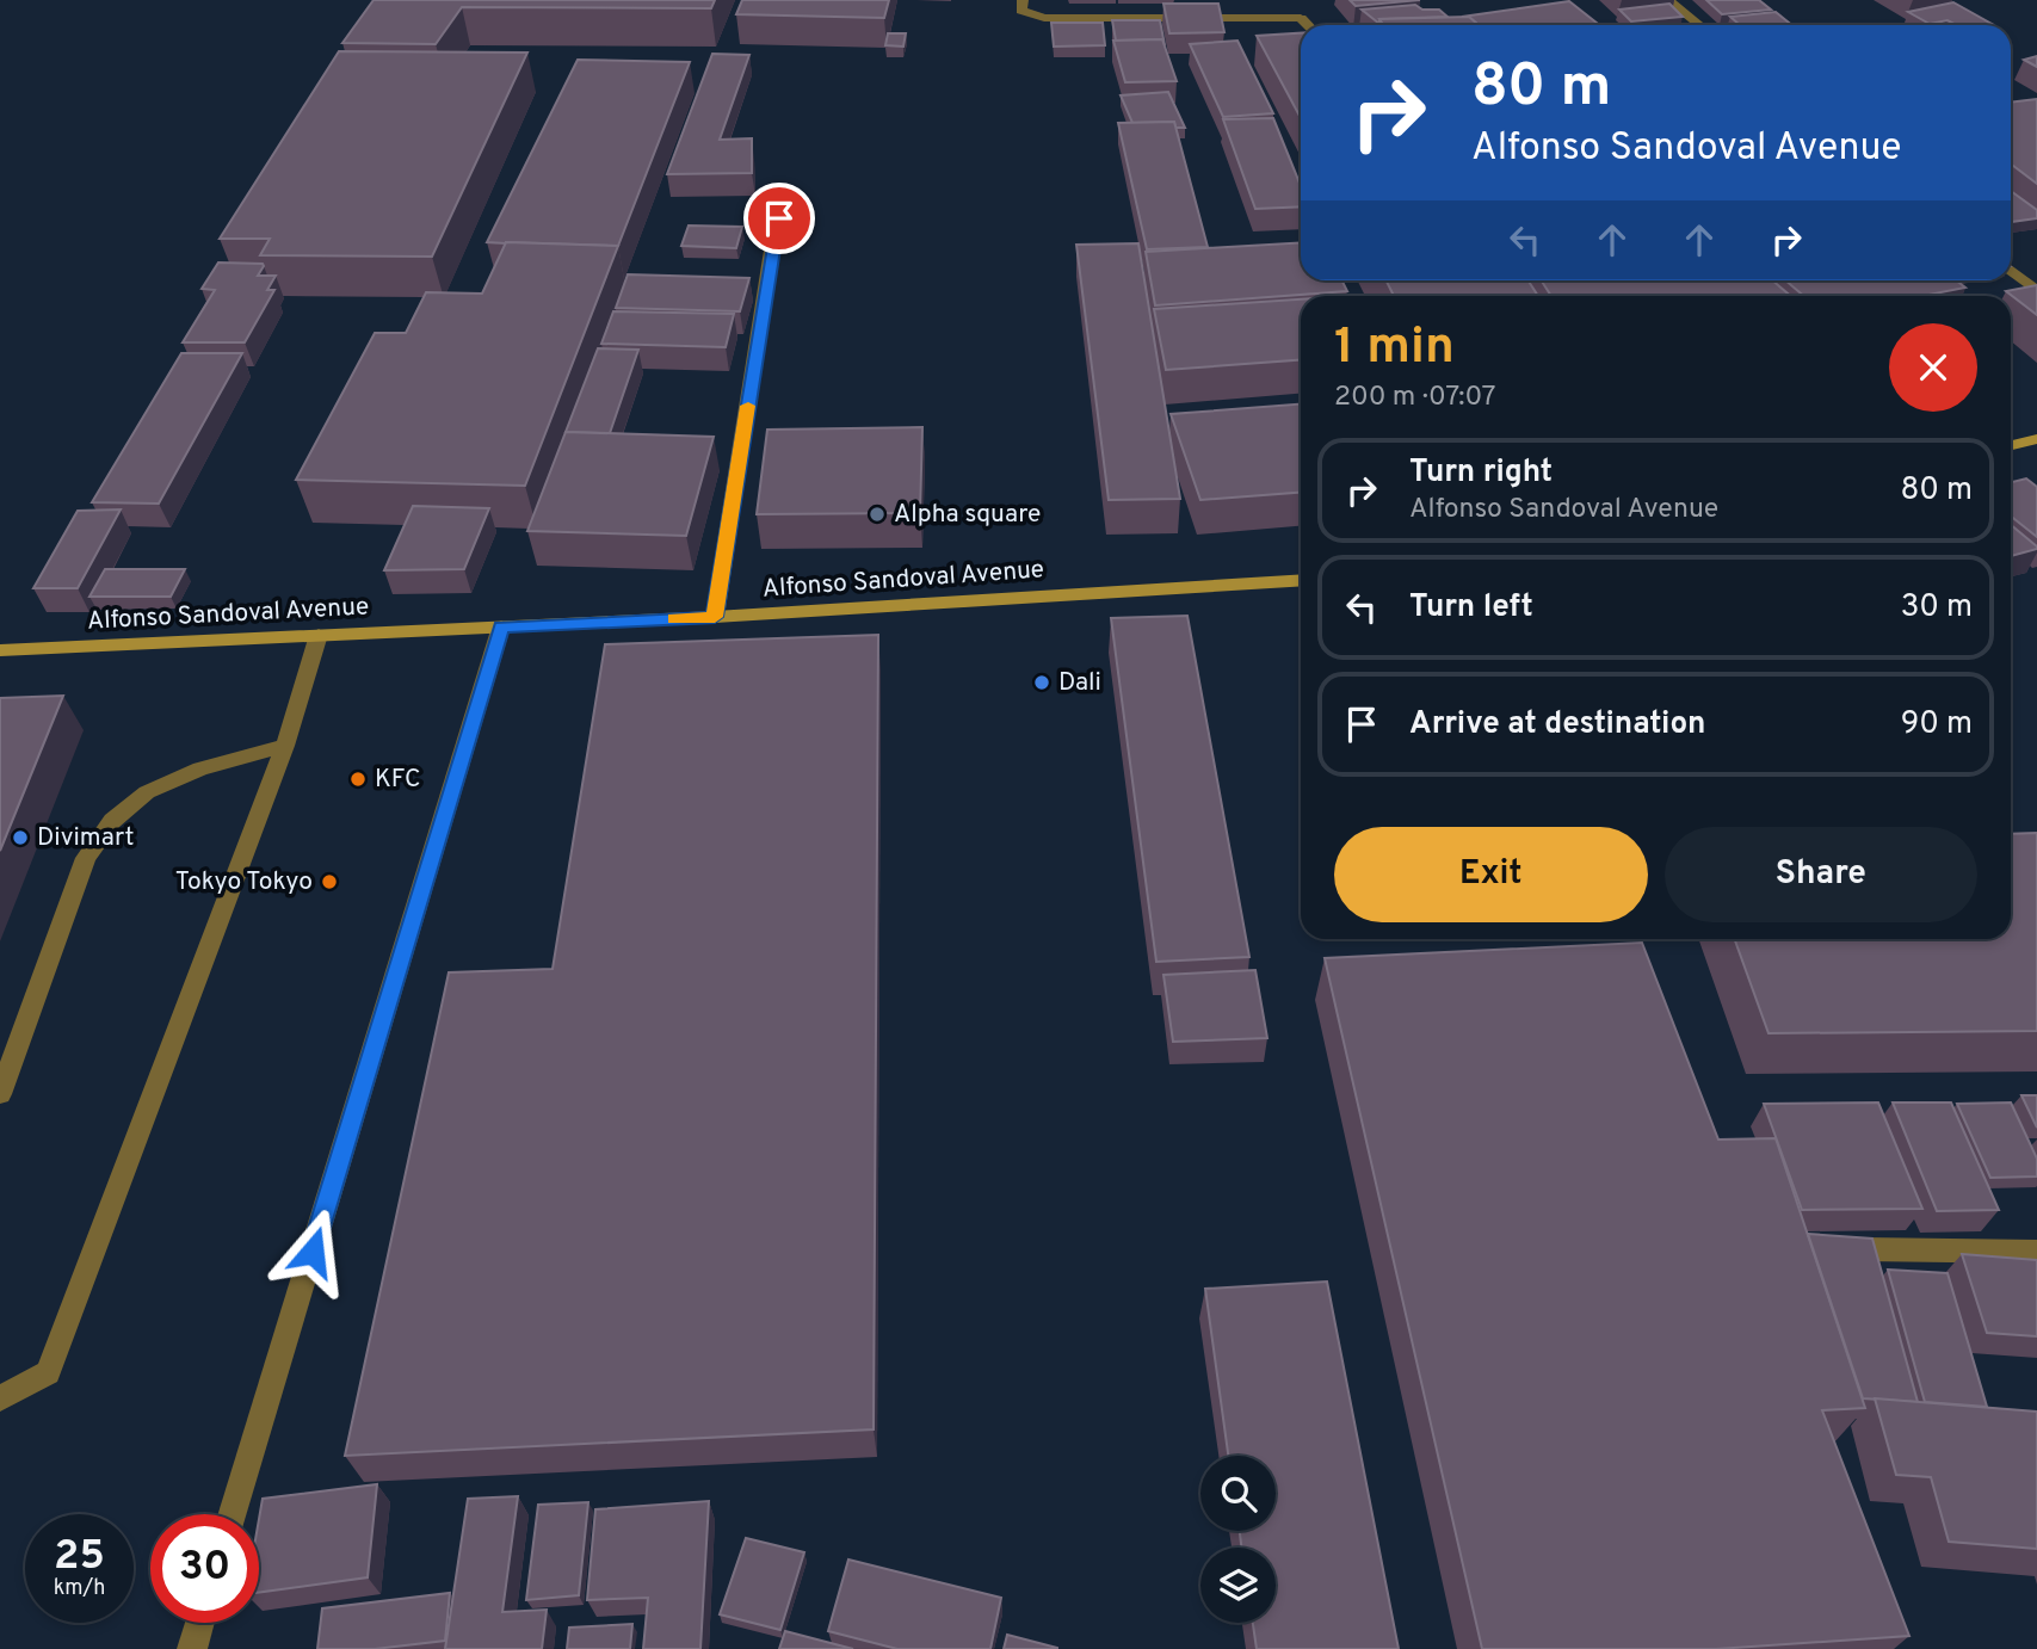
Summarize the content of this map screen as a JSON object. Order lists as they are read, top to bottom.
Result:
{
  "streets": {
    "main road": ["Alfonso Sandoval Avenue"]
  },
  "places": [
    "Alpha square",
    "Dali",
    "KFC",
    "Divimart",
    "Tokyo Tokyo"
  ],
  "page": {
    "turn": ["80 m", "Alfonso Sandoval Avenue"],
    "heading": ["1 min", "200 m · 07:07"],
    "list": [
      {
        "name": "Turn right",
        "note": "Alfonso Sandoval Avenue",
        "value": "80 m"
      },
      {
        "name": "Turn left",
        "value": "30 m"
      },
      {
        "name": "Arrive at destination",
        "value": "90 m"
      }
    ],
    "buttons": ["Exit", "Share"],
    "speed": "25 km/h",
    "limit": "30"
  }
}
